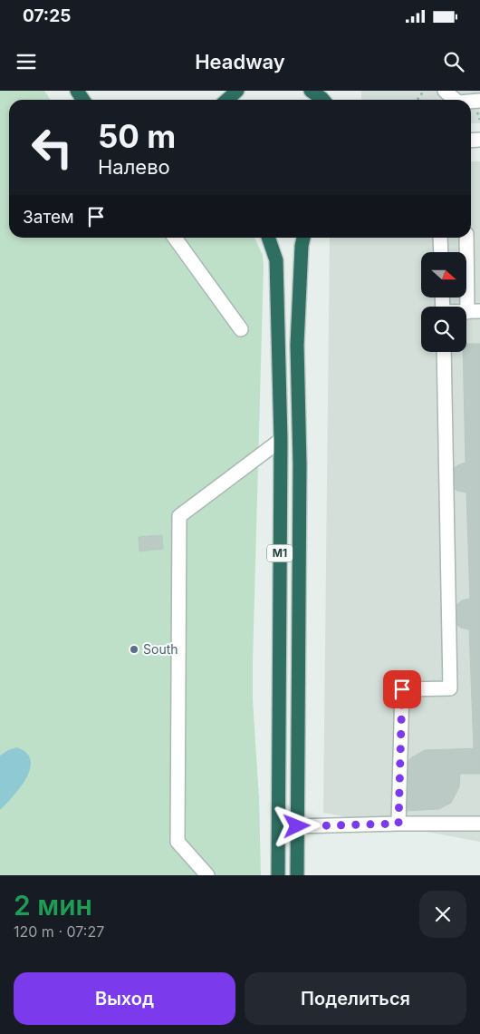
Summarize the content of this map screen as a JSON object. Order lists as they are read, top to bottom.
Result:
{
  "streets": {
    "highway": ["М1"]
  },
  "places": ["South"],
  "north": "right",
  "page": {
    "status": "07:25",
    "header": "Headway",
    "turn": ["50 m", "Налево"],
    "then": "Затем",
    "heading": ["2 мин", "120 m · 07:27"],
    "buttons": ["Выход", "Поделиться"]
  }
}
